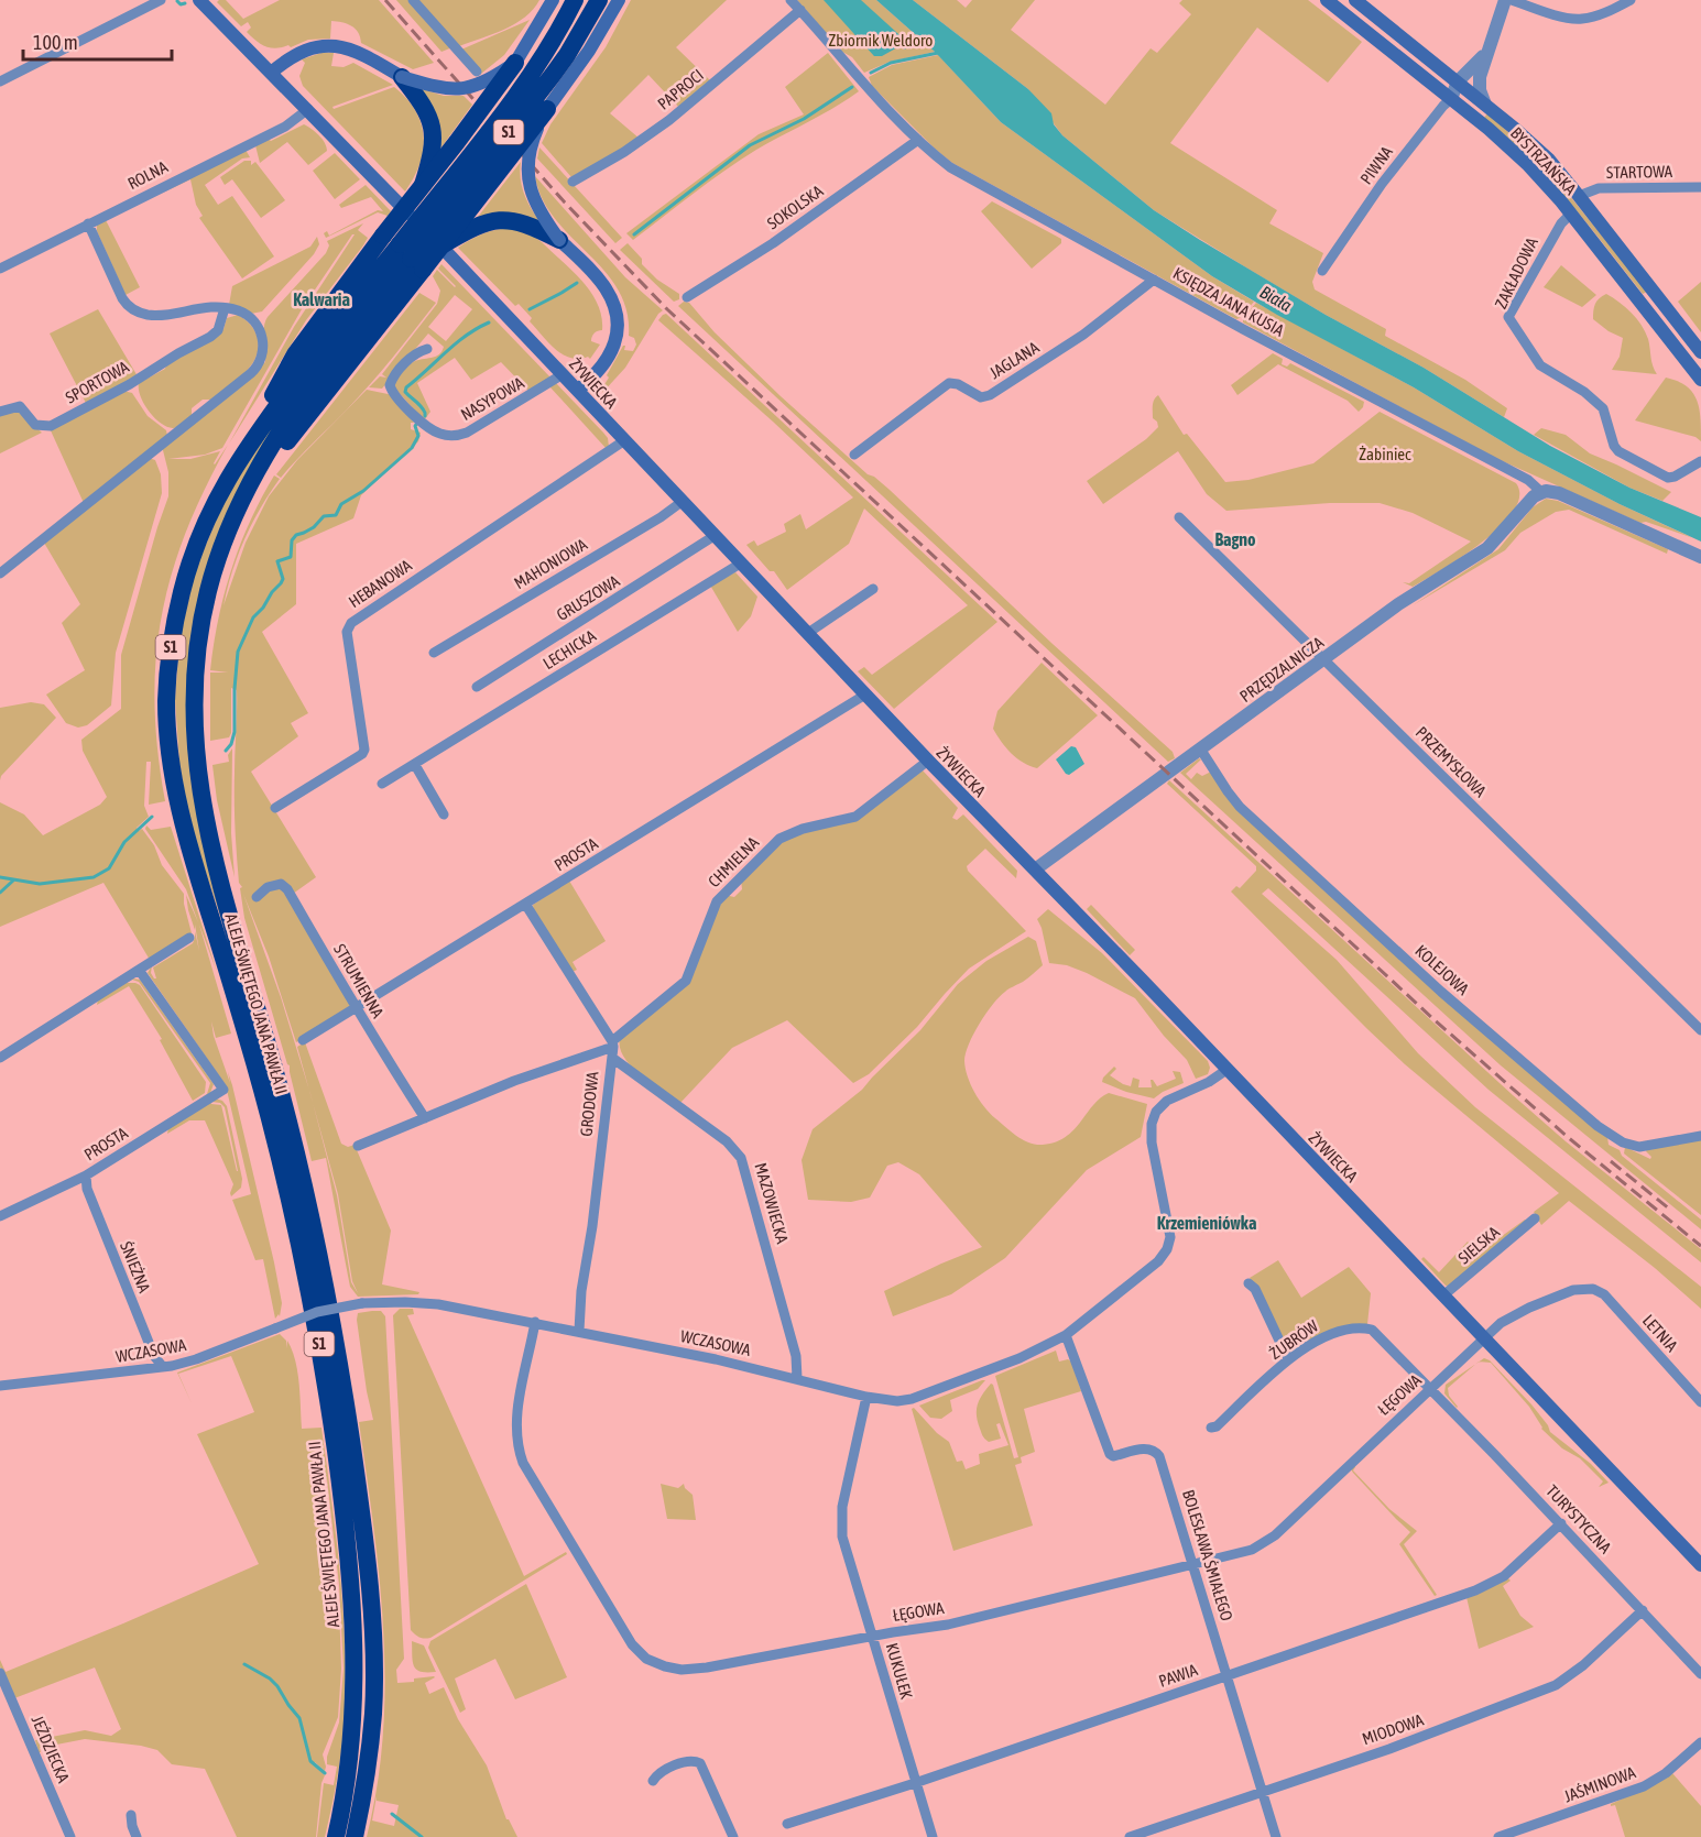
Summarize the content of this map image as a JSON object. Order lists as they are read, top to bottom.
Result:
{
  "streets": {
    "highway": ["S1", "ALEJE ŚWIĘTEGO JANA PAWŁA II"],
    "main road": ["BYSTRZAŃSKA", "ŻYWIECKA"],
    "street": [
      "PAPROCI",
      "PIWNA",
      "STARTOWA",
      "ROLNA",
      "SOKOLSKA",
      "ZAKŁADOWA",
      "KSIĘDZA JANA KUSIA",
      "JAGLANA",
      "SPORTOWA",
      "NASYPOWA",
      "MAHONIOWA",
      "HEBANOWA",
      "GRUSZOWA",
      "LECHICKA",
      "PRZĘDZALNICZA",
      "PRZEMYSŁOWA",
      "PROSTA",
      "CHMIELNA",
      "KOLEJOWA",
      "STRUMIENNA",
      "GRODOWA",
      "MAZOWIECKA",
      "SIELSKA",
      "ŚNIEŻNA",
      "LETNIA",
      "ŻUBRÓW",
      "WCZASOWA",
      "ŁĘGOWA",
      "TURYSTYCZNA",
      "BOLESŁAWA ŚMIAŁEGO",
      "KUKUŁEK",
      "PAWIA",
      "MIODOWA",
      "JEŹDZIECKA",
      "JAŚMINOWA"
    ]
  },
  "crossings": [
    ["PAPROCI", "KSIĘDZA JANA KUSIA"],
    ["S1", "ALEJE ŚWIĘTEGO JANA PAWŁA II"],
    ["BYSTRZAŃSKA", "PIWNA"],
    ["BYSTRZAŃSKA", "STARTOWA"],
    ["BYSTRZAŃSKA", "ZAKŁADOWA"],
    ["ROLNA", "ŻYWIECKA"],
    ["SOKOLSKA", "KSIĘDZA JANA KUSIA"],
    ["KSIĘDZA JANA KUSIA", "JAGLANA"],
    ["KSIĘDZA JANA KUSIA", "PRZĘDZALNICZA"],
    ["ŻYWIECKA", "NASYPOWA"],
    ["ŻYWIECKA", "MAHONIOWA"],
    ["ŻYWIECKA", "HEBANOWA"],
    ["ŻYWIECKA", "GRUSZOWA"],
    ["ŻYWIECKA", "LECHICKA"],
    ["ŻYWIECKA", "PRZĘDZALNICZA"],
    ["ŻYWIECKA", "PROSTA"],
    ["ŻYWIECKA", "CHMIELNA"],
    ["ŻYWIECKA", "SIELSKA"],
    ["ŻYWIECKA", "WCZASOWA"],
    ["ŻYWIECKA", "ŁĘGOWA"],
    ["PRZĘDZALNICZA", "PRZEMYSŁOWA"],
    ["PRZĘDZALNICZA", "KOLEJOWA"],
    ["PROSTA", "STRUMIENNA"],
    ["PROSTA", "ŚNIEŻNA"],
    ["CHMIELNA", "STRUMIENNA"],
    ["CHMIELNA", "GRODOWA"],
    ["CHMIELNA", "MAZOWIECKA"],
    ["GRODOWA", "MAZOWIECKA"],
    ["GRODOWA", "WCZASOWA"],
    ["MAZOWIECKA", "WCZASOWA"],
    ["ŚNIEŻNA", "WCZASOWA"],
    ["LETNIA", "ŁĘGOWA"],
    ["ŻUBRÓW", "ŁĘGOWA"],
    ["ŻUBRÓW", "TURYSTYCZNA"],
    ["WCZASOWA", "ŁĘGOWA"],
    ["WCZASOWA", "BOLESŁAWA ŚMIAŁEGO"],
    ["WCZASOWA", "KUKUŁEK"],
    ["ŁĘGOWA", "TURYSTYCZNA"],
    ["ŁĘGOWA", "BOLESŁAWA ŚMIAŁEGO"],
    ["ŁĘGOWA", "KUKUŁEK"],
    ["TURYSTYCZNA", "PAWIA"],
    ["TURYSTYCZNA", "MIODOWA"],
    ["BOLESŁAWA ŚMIAŁEGO", "PAWIA"],
    ["BOLESŁAWA ŚMIAŁEGO", "MIODOWA"],
    ["KUKUŁEK", "PAWIA"]
  ],
  "districts": ["Kalwaria", "Bagno", "Krzemieniówka"],
  "water": ["Biała"],
  "parks": ["Zbiornik Weldoro", "Żabiniec"],
  "scale_bar": "100 m"
}
